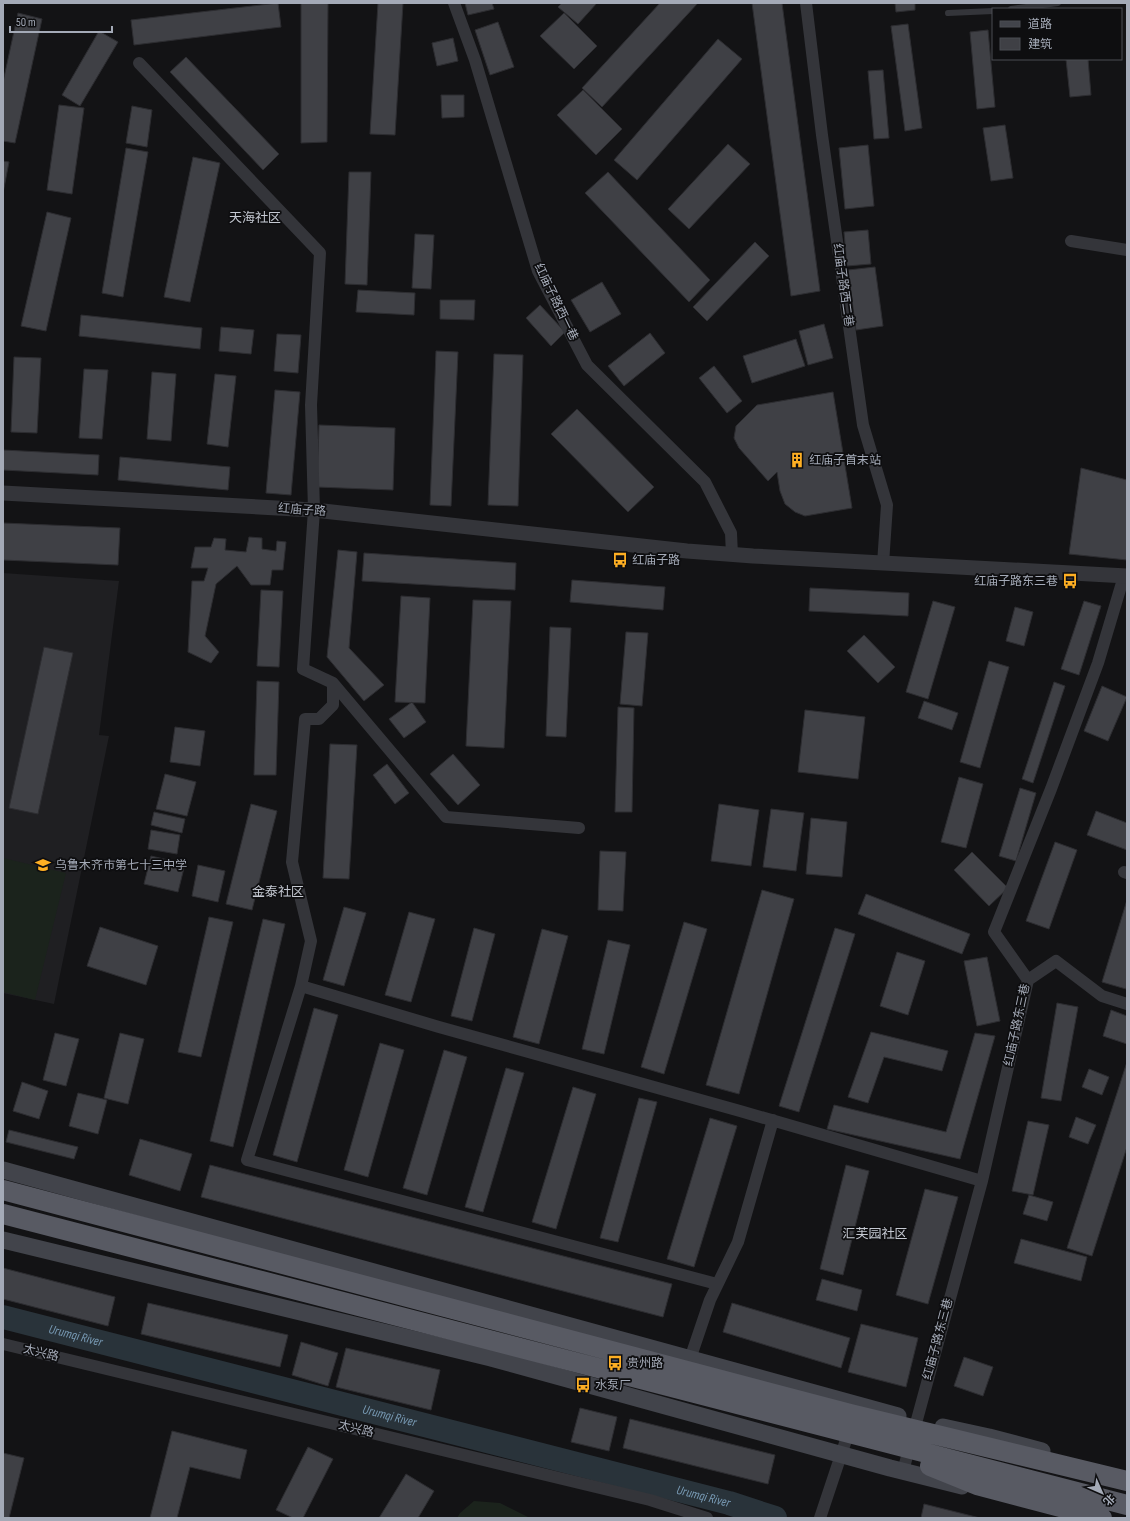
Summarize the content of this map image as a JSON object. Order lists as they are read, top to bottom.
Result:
{
  "streets": {
    "street": [
      "红庙子路西二巷",
      "红庙子路西一巷",
      "红庙子路",
      "红庙子路东三巷",
      "太兴路"
    ]
  },
  "crossings": [
    ["红庙子路西二巷", "红庙子路"],
    ["红庙子路西一巷", "红庙子路"],
    ["红庙子路", "红庙子路东三巷"]
  ],
  "districts": ["天海社区", "金泰社区", "汇芙园社区"],
  "water": ["Urumqi River"],
  "places": {
    "building": ["红庙子首末站"],
    "bus stop": [
      "红庙子路",
      "红庙子路东三巷",
      "贵州路",
      "水泵厂"
    ],
    "school or university": ["乌鲁木齐市第七十三中学"]
  },
  "legend": ["道路", "建筑"],
  "scale_bar": "50 m",
  "north": "bottom right"
}
